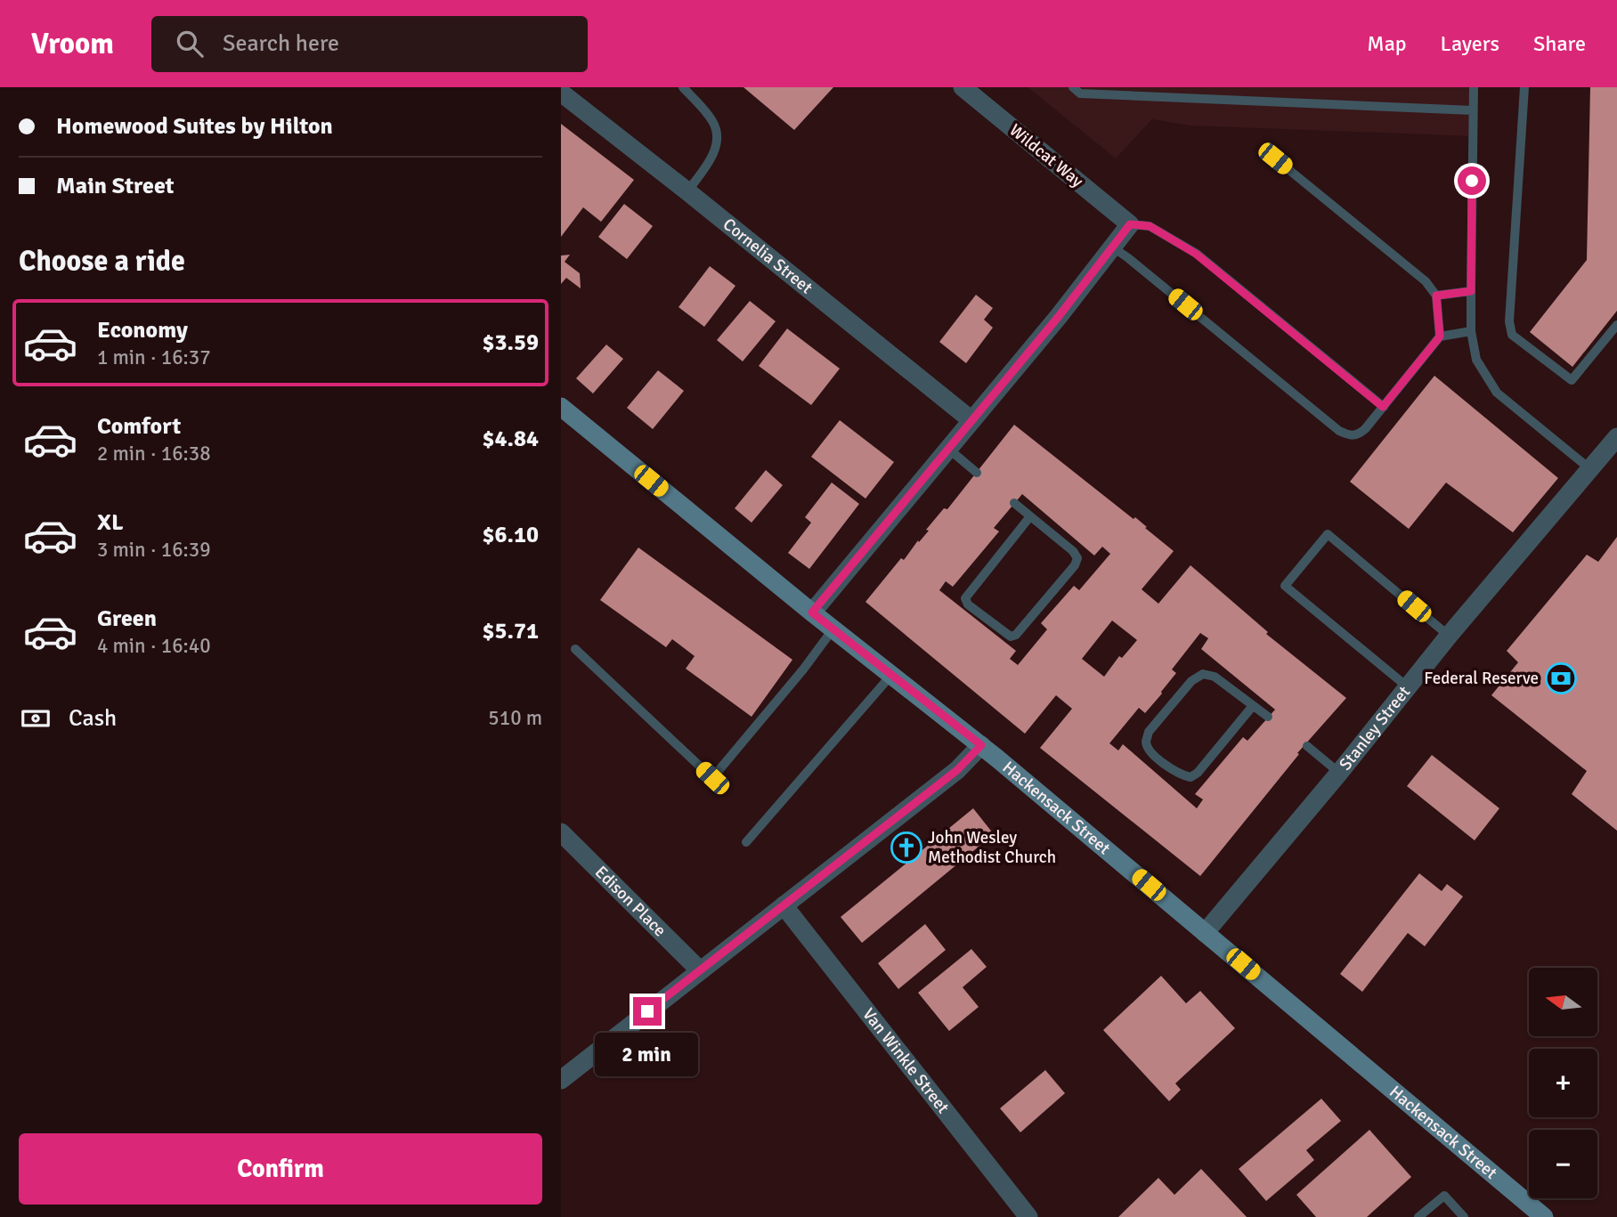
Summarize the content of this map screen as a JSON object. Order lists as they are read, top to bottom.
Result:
{
  "streets": {
    "main road": ["Hackensack Street"],
    "street": [
      "Wildcat Way",
      "Cornelia Street",
      "Stanley Street",
      "Edison Place",
      "Van Winkle Street"
    ]
  },
  "crossings": [
    ["Stanley Street", "Hackensack Street"]
  ],
  "places": {
    "bank": ["Federal Reserve"],
    "church": ["John Wesley Methodist Church"]
  },
  "north": "left",
  "page": {
    "header": "Vroom",
    "search": "Search here",
    "nav": ["Map", "Layers", "Share"],
    "banner": ["Homewood Suites by Hilton", "Main Street"],
    "heading": "Choose a ride",
    "list": [
      {
        "name": "Economy",
        "note": "1 min · 16:37",
        "value": "$3.59"
      },
      {
        "name": "Comfort",
        "note": "2 min · 16:38",
        "value": "$4.84"
      },
      {
        "name": "XL",
        "note": "3 min · 16:39",
        "value": "$6.10"
      },
      {
        "name": "Green",
        "note": "4 min · 16:40",
        "value": "$5.71"
      }
    ],
    "pay": ["Cash", "510 m"],
    "map_buttons": ["+", "−"],
    "bubble": "2 min",
    "buttons": "Confirm"
  }
}
